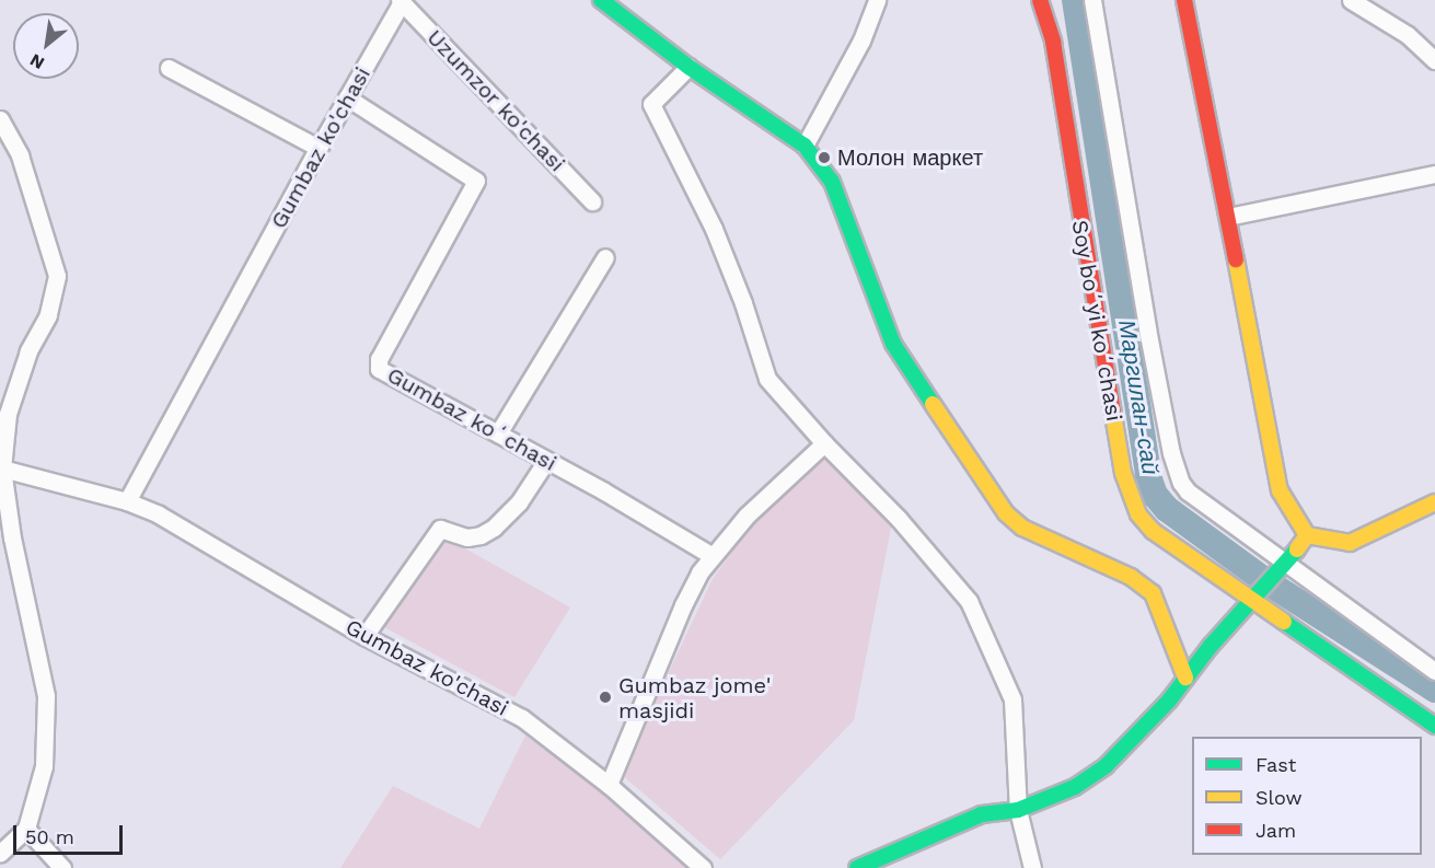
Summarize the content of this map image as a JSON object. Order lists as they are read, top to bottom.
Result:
{
  "streets": {
    "street": [
      "Uzumzor ko'chasi",
      "Gumbaz ko'chasi",
      "Soy boʻyi koʻchasi",
      "Gumbaz koʻchasi"
    ]
  },
  "crossings": [
    ["Uzumzor ko'chasi", "Gumbaz ko'chasi"],
    ["Gumbaz ko'chasi", "Gumbaz koʻchasi"]
  ],
  "water": ["Маргилан-сай"],
  "places": ["Молон маркет", "Gumbaz jome' masjidi"],
  "legend": ["Fast", "Slow", "Jam"],
  "scale_bar": "50 m",
  "north": "bottom left"
}
